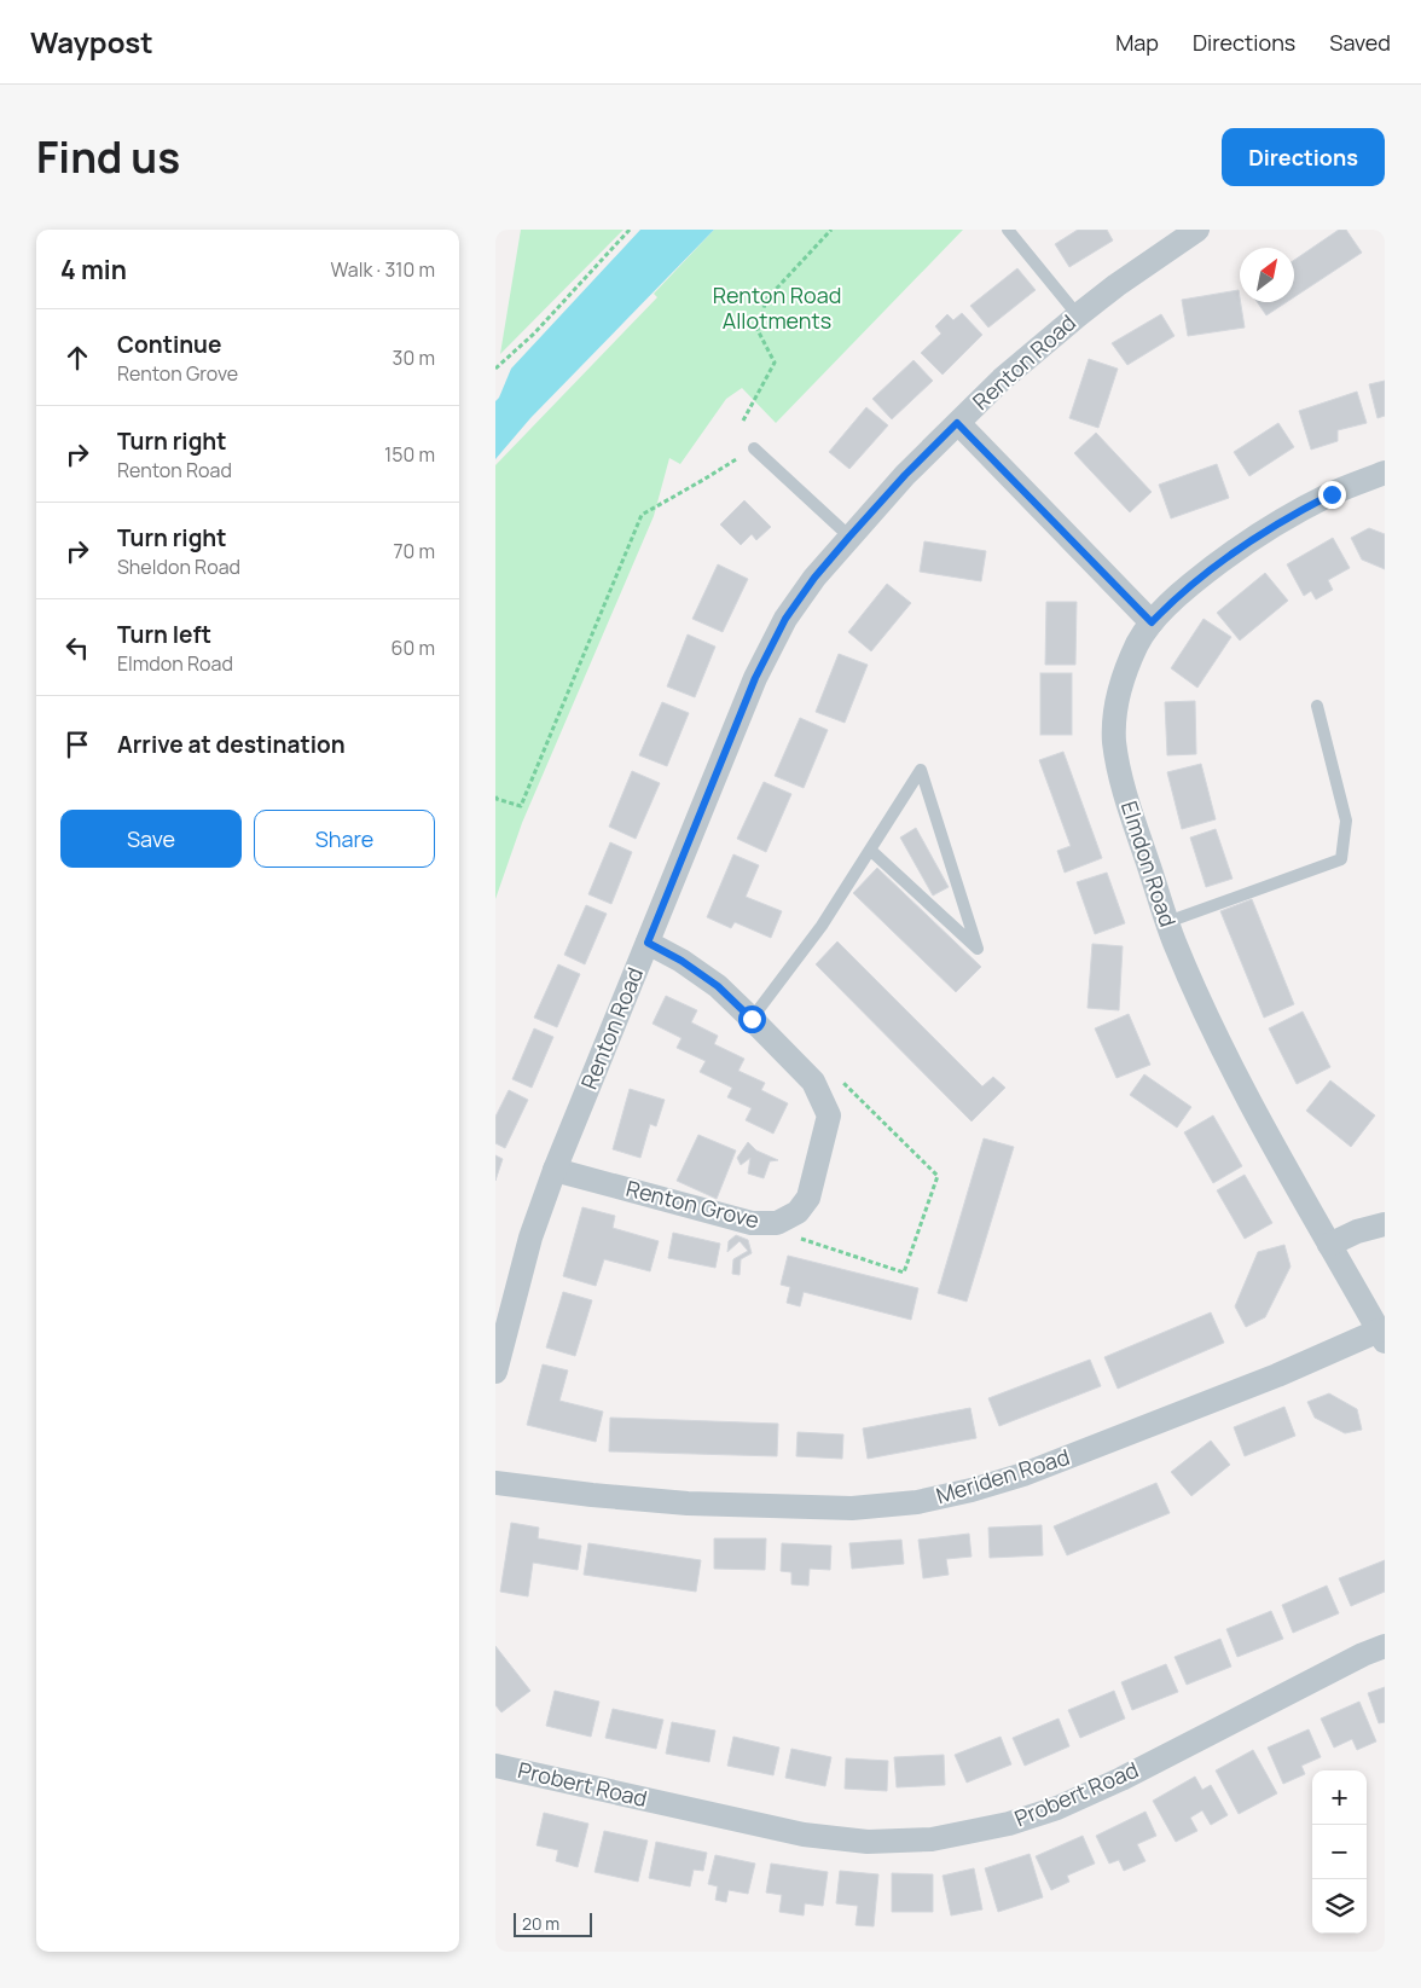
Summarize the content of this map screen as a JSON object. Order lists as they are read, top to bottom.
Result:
{
  "streets": {
    "street": [
      "Renton Road",
      "Elmdon Road",
      "Renton Grove",
      "Meriden Road",
      "Probert Road"
    ]
  },
  "crossings": [
    ["Renton Road", "Renton Grove"],
    ["Elmdon Road", "Meriden Road"]
  ],
  "parks": ["Renton Road Allotments"],
  "scale_bar": "20 m",
  "north": "top right",
  "page": {
    "header": "Waypost",
    "nav": ["Map", "Directions", "Saved"],
    "title": "Find us",
    "buttons": [
      "Directions",
      ["Save", "Share"]
    ],
    "heading": ["4 min", "Walk · 310 m"],
    "list": [
      ["Continue", "Renton Grove", "30 m"],
      ["Turn right", "Renton Road", "150 m"],
      ["Turn right", "Sheldon Road", "70 m"],
      ["Turn left", "Elmdon Road", "60 m"],
      "Arrive at destination"
    ],
    "map_buttons": ["+", "−"],
    "scale": "20 m"
  }
}
